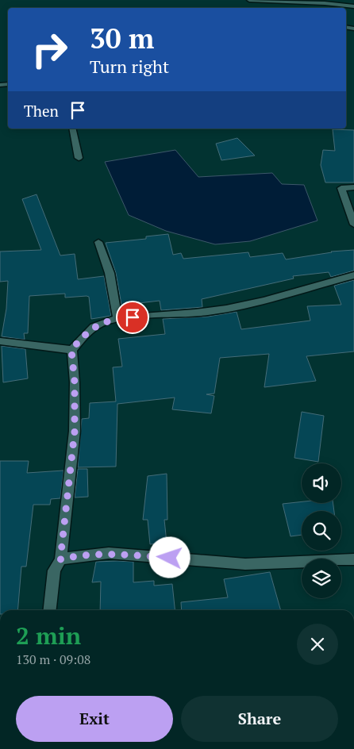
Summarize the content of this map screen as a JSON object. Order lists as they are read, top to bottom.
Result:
{
  "page": {
    "turn": ["30 m", "Turn right"],
    "then": "Then",
    "heading": ["2 min", "130 m · 09:08"],
    "buttons": ["Exit", "Share"]
  }
}
